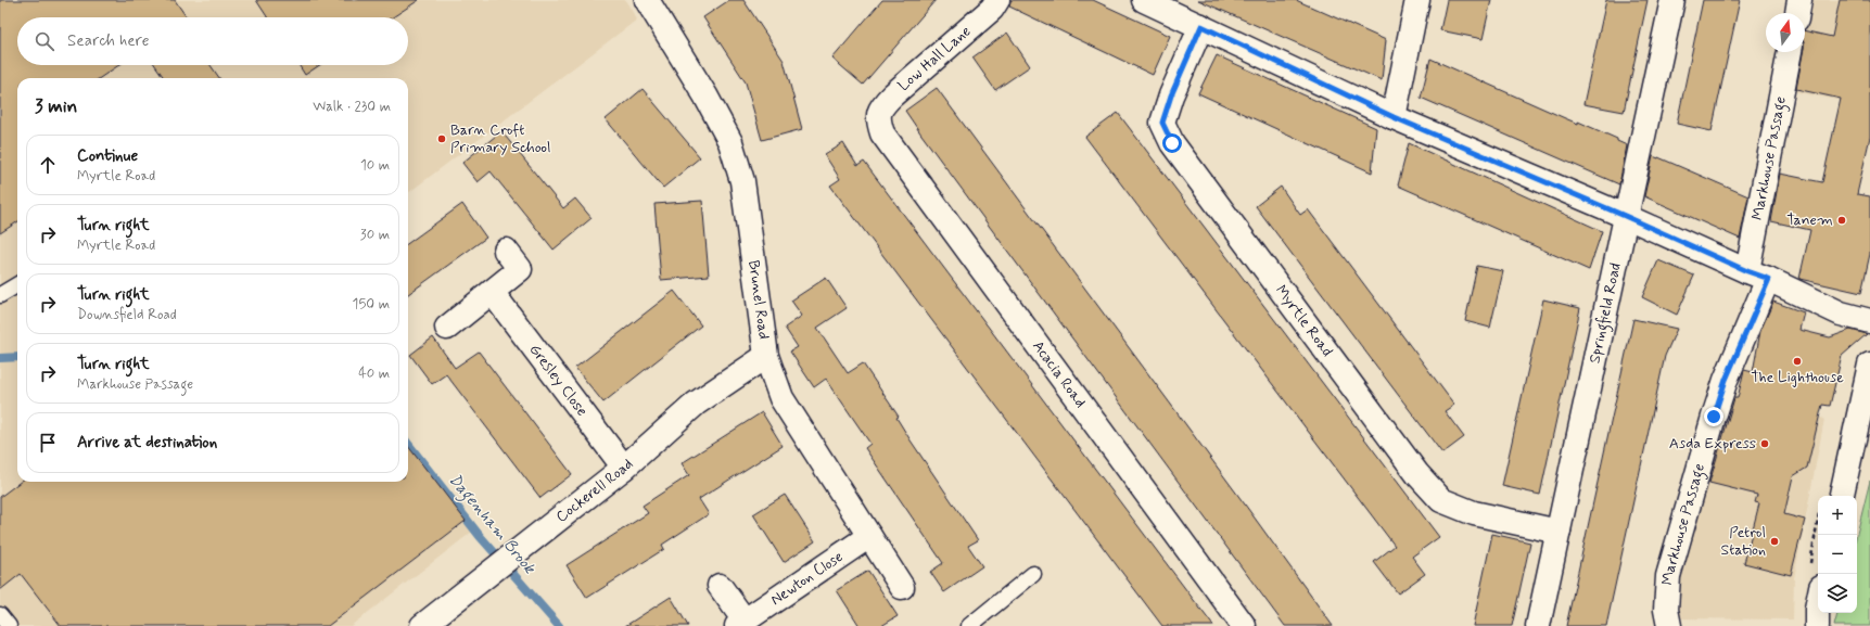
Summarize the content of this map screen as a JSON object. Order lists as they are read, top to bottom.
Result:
{
  "streets": {
    "street": [
      "Low Hall Lane",
      "Markhouse Passage",
      "Brunel Road",
      "Springfield Road",
      "Myrtle Road",
      "Acacia Road",
      "Gresley Close",
      "Cockerell Road",
      "Newton Close"
    ]
  },
  "crossings": [
    ["Low Hall Lane", "Acacia Road"],
    ["Brunel Road", "Cockerell Road"],
    ["Brunel Road", "Newton Close"],
    ["Springfield Road", "Myrtle Road"],
    ["Gresley Close", "Cockerell Road"]
  ],
  "water": ["Dagenham Brook"],
  "places": [
    "Barn Croft Primary School",
    "Tanem",
    "The Lighthouse",
    "Asda Express",
    "Petrol Station"
  ],
  "north": "top",
  "page": {
    "search": "Search here",
    "heading": ["3 min", "Walk · 230 m"],
    "list": [
      ["Continue", "Myrtle Road", "10 m"],
      ["Turn right", "Myrtle Road", "30 m"],
      ["Turn right", "Downsfield Road", "150 m"],
      ["Turn right", "Markhouse Passage", "40 m"],
      "Arrive at destination"
    ],
    "map_buttons": ["+", "−"]
  }
}
